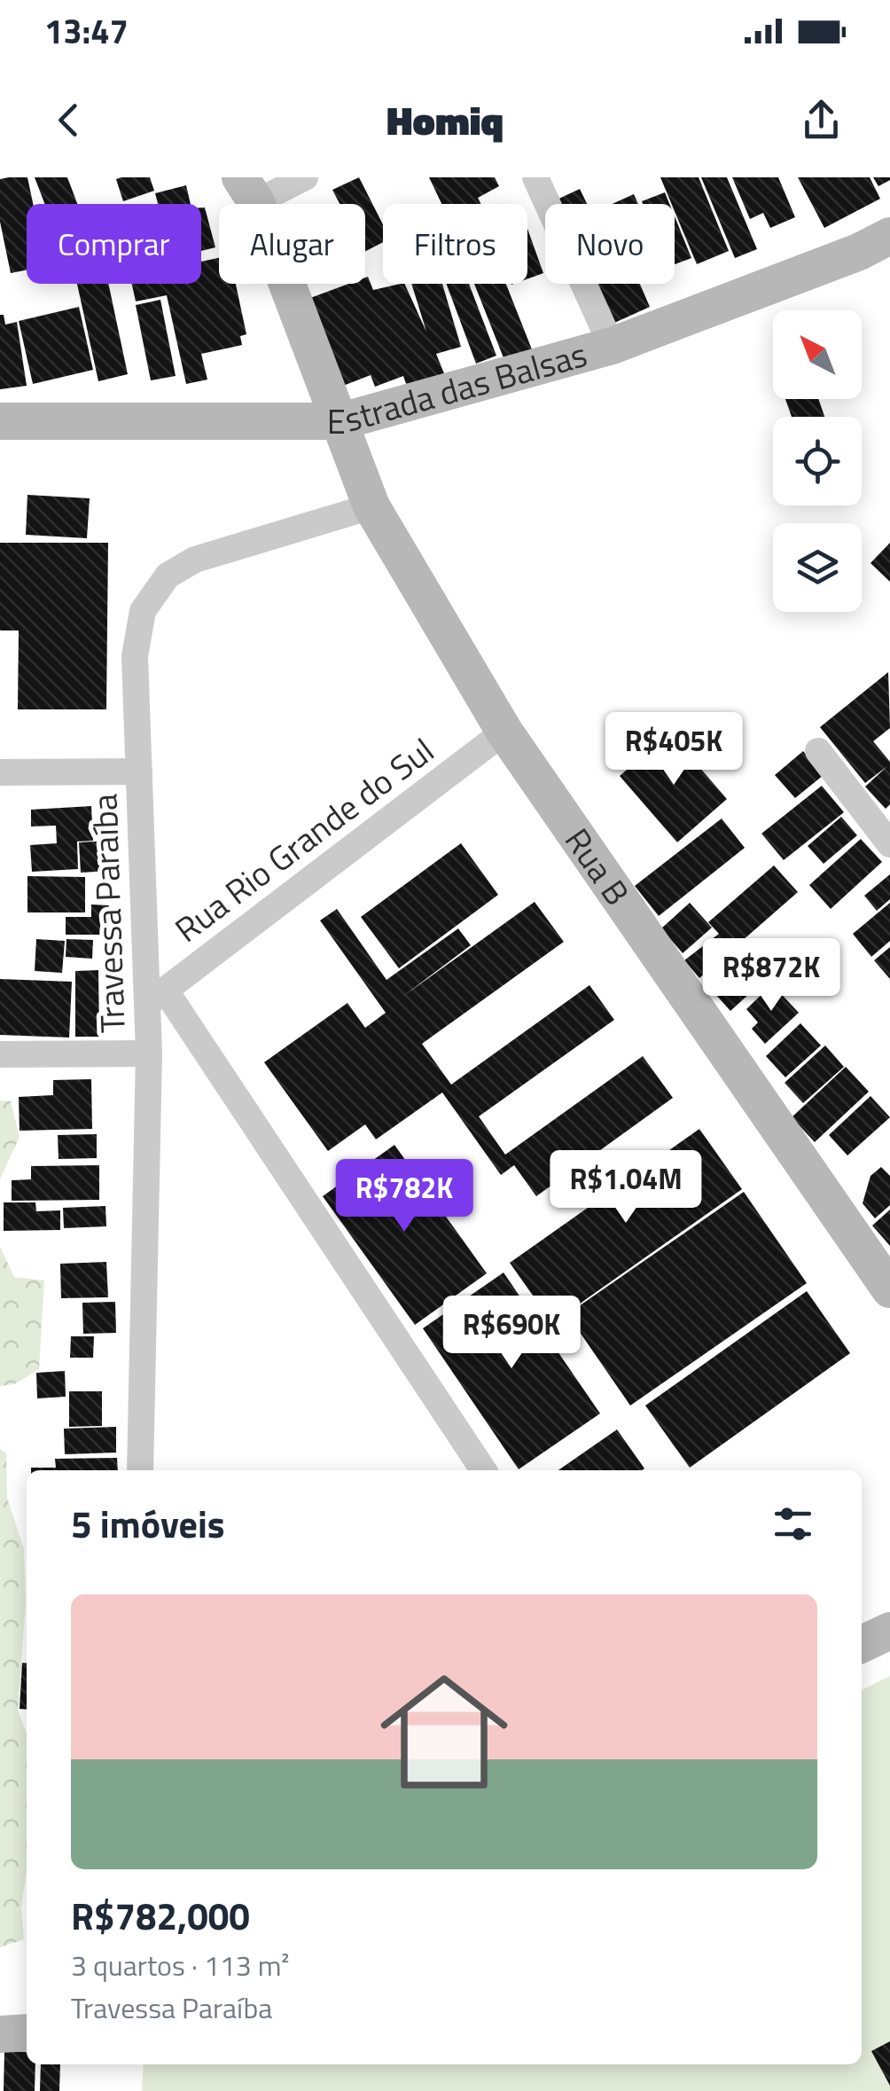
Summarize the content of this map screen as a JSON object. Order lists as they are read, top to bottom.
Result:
{
  "streets": {
    "street": [
      "Estrada das Balsas",
      "Rua Rio Grande do Sul",
      "Rua B",
      "Travessa Paraíba"
    ]
  },
  "crossings": [
    ["Estrada das Balsas", "Rua B"],
    ["Rua Rio Grande do Sul", "Rua B"],
    ["Rua Rio Grande do Sul", "Travessa Paraíba"],
    ["Rua B", "Travessa Paraíba"]
  ],
  "north": "top left",
  "page": {
    "status": "13:47",
    "header": "Homiq",
    "chip": [
      "Comprar",
      "Alugar",
      "Filtros",
      "Novo"
    ],
    "price": [
      "R$405K",
      "R$872K",
      "R$1.04M",
      "R$782K",
      "R$690K"
    ],
    "heading": "5 imóveis",
    "list": [
      {
        "name": "R$782,000",
        "note": "3 quartos · 113 m² · Travessa Paraíba"
      }
    ]
  }
}
